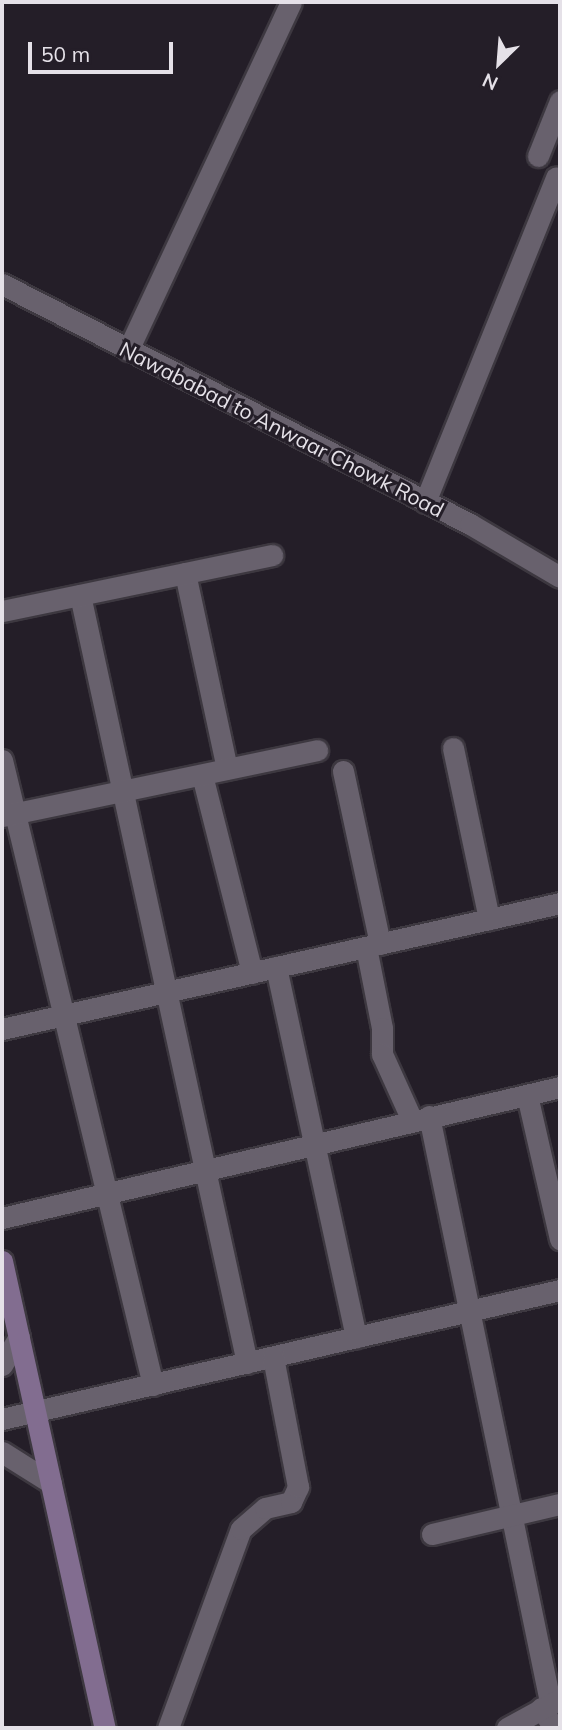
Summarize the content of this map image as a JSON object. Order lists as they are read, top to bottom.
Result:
{
  "streets": {
    "street": ["Nawababad to Anwaar Chowk Road"]
  },
  "scale_bar": "50 m",
  "north": "bottom left"
}
